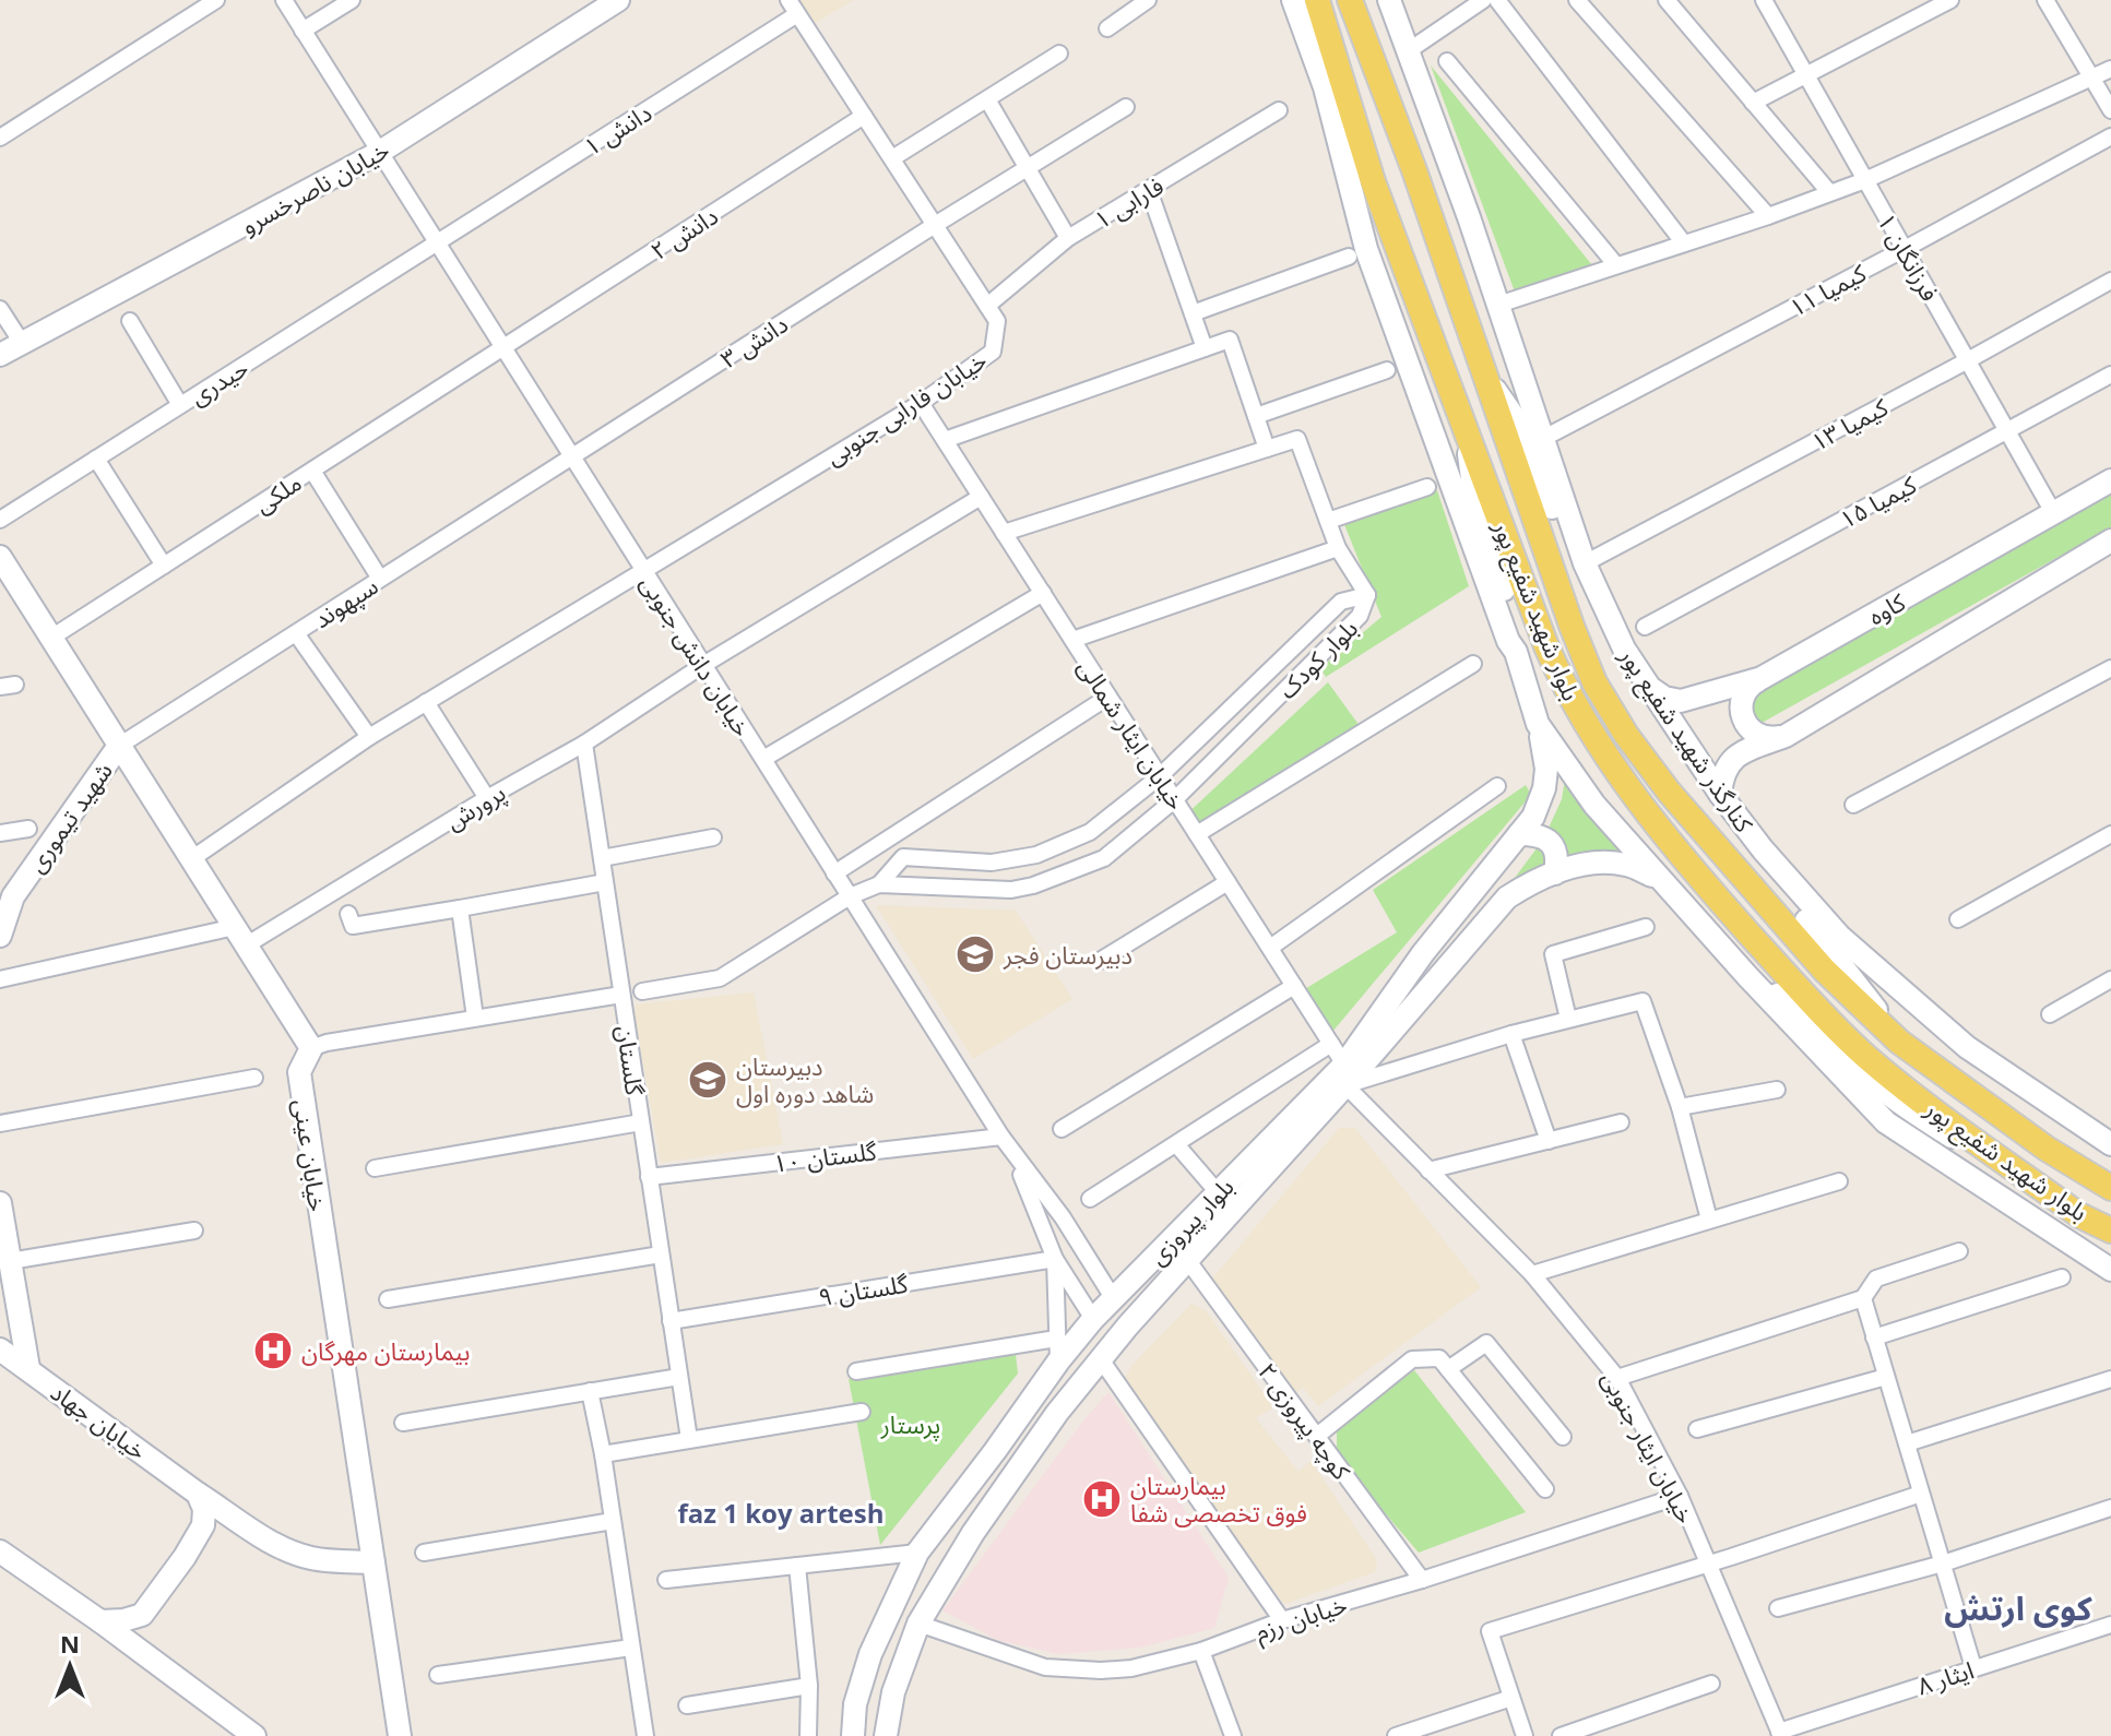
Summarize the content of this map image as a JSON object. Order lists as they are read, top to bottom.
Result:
{
  "streets": {
    "main road": ["بلوار شهید شفیع پور"],
    "street": [
      "دانش ۱",
      "خیابان ناصرخسرو",
      "فارابی ۱",
      "دانش ۲",
      "فرزانگان ۱",
      "کیمیا ۱۱",
      "دانش ۳",
      "حیدری",
      "خیابان فارابی جنوبی",
      "کیمیا ۱۳",
      "ملکی",
      "کیمیا ۱۵",
      "سپهوند",
      "کاوه",
      "خیابان دانش جنوبی",
      "بلوار کودک",
      "خیابان ایثار شمالی",
      "کنارگذر شهید شفیع پور",
      "پرورش",
      "شهید تیموری",
      "گلستان",
      "خیابان عینی",
      "گلستان ۱۰",
      "بلوار پیروزی",
      "گلستان ۹",
      "خیابان جهاد",
      "کوچه پیروزی ۲",
      "خیابان ایثار جنوبی",
      "خیابان رزم",
      "ایثار ۸"
    ]
  },
  "crossings": [
    ["دانش ۱", "حیدری"],
    ["دانش ۱", "خیابان فارابی جنوبی"],
    ["دانش ۱", "خیابان دانش جنوبی"],
    ["خیابان ناصرخسرو", "خیابان دانش جنوبی"],
    ["فارابی ۱", "خیابان فارابی جنوبی"],
    ["دانش ۲", "خیابان فارابی جنوبی"],
    ["دانش ۲", "ملکی"],
    ["دانش ۲", "خیابان دانش جنوبی"],
    ["فرزانگان ۱", "کیمیا ۱۱"],
    ["فرزانگان ۱", "کیمیا ۱۳"],
    ["فرزانگان ۱", "کیمیا ۱۵"],
    ["فرزانگان ۱", "کاوه"],
    ["کیمیا ۱۱", "کنارگذر شهید شفیع پور"],
    ["دانش ۳", "خیابان فارابی جنوبی"],
    ["دانش ۳", "سپهوند"],
    ["دانش ۳", "خیابان دانش جنوبی"],
    ["حیدری", "خیابان دانش جنوبی"],
    ["خیابان فارابی جنوبی", "خیابان دانش جنوبی"],
    ["خیابان فارابی جنوبی", "خیابان ایثار شمالی"],
    ["کیمیا ۱۳", "کنارگذر شهید شفیع پور"],
    ["ملکی", "خیابان دانش جنوبی"],
    ["سپهوند", "خیابان دانش جنوبی"],
    ["سپهوند", "شهید تیموری"],
    ["کاوه", "کنارگذر شهید شفیع پور"],
    ["خیابان دانش جنوبی", "پرورش"],
    ["خیابان دانش جنوبی", "گلستان ۱۰"],
    ["خیابان دانش جنوبی", "بلوار پیروزی"],
    ["خیابان دانش جنوبی", "گلستان ۹"],
    ["بلوار کودک", "خیابان ایثار شمالی"],
    ["خیابان ایثار شمالی", "پرورش"],
    ["خیابان ایثار شمالی", "بلوار پیروزی"],
    ["خیابان ایثار شمالی", "خیابان ایثار جنوبی"],
    ["پرورش", "گلستان"],
    ["گلستان", "گلستان ۱۰"],
    ["گلستان", "گلستان ۹"],
    ["خیابان عینی", "خیابان جهاد"],
    ["بلوار پیروزی", "کوچه پیروزی ۲"],
    ["بلوار پیروزی", "خیابان ایثار جنوبی"],
    ["بلوار پیروزی", "خیابان رزم"],
    ["کوچه پیروزی ۲", "خیابان رزم"],
    ["خیابان ایثار جنوبی", "خیابان رزم"],
    ["خیابان ایثار جنوبی", "ایثار ۸"]
  ],
  "districts": ["faz 1 koy artesh", "کوی ارتش"],
  "parks": ["پرستار"],
  "places": {
    "school or university": ["دبیرستان فجر", "دبیرستان شاهد دوره اول"],
    "hospital": ["بیمارستان مهرگان", "بیمارستان فوق تخصصی شفا"]
  },
  "north": "top"
}
